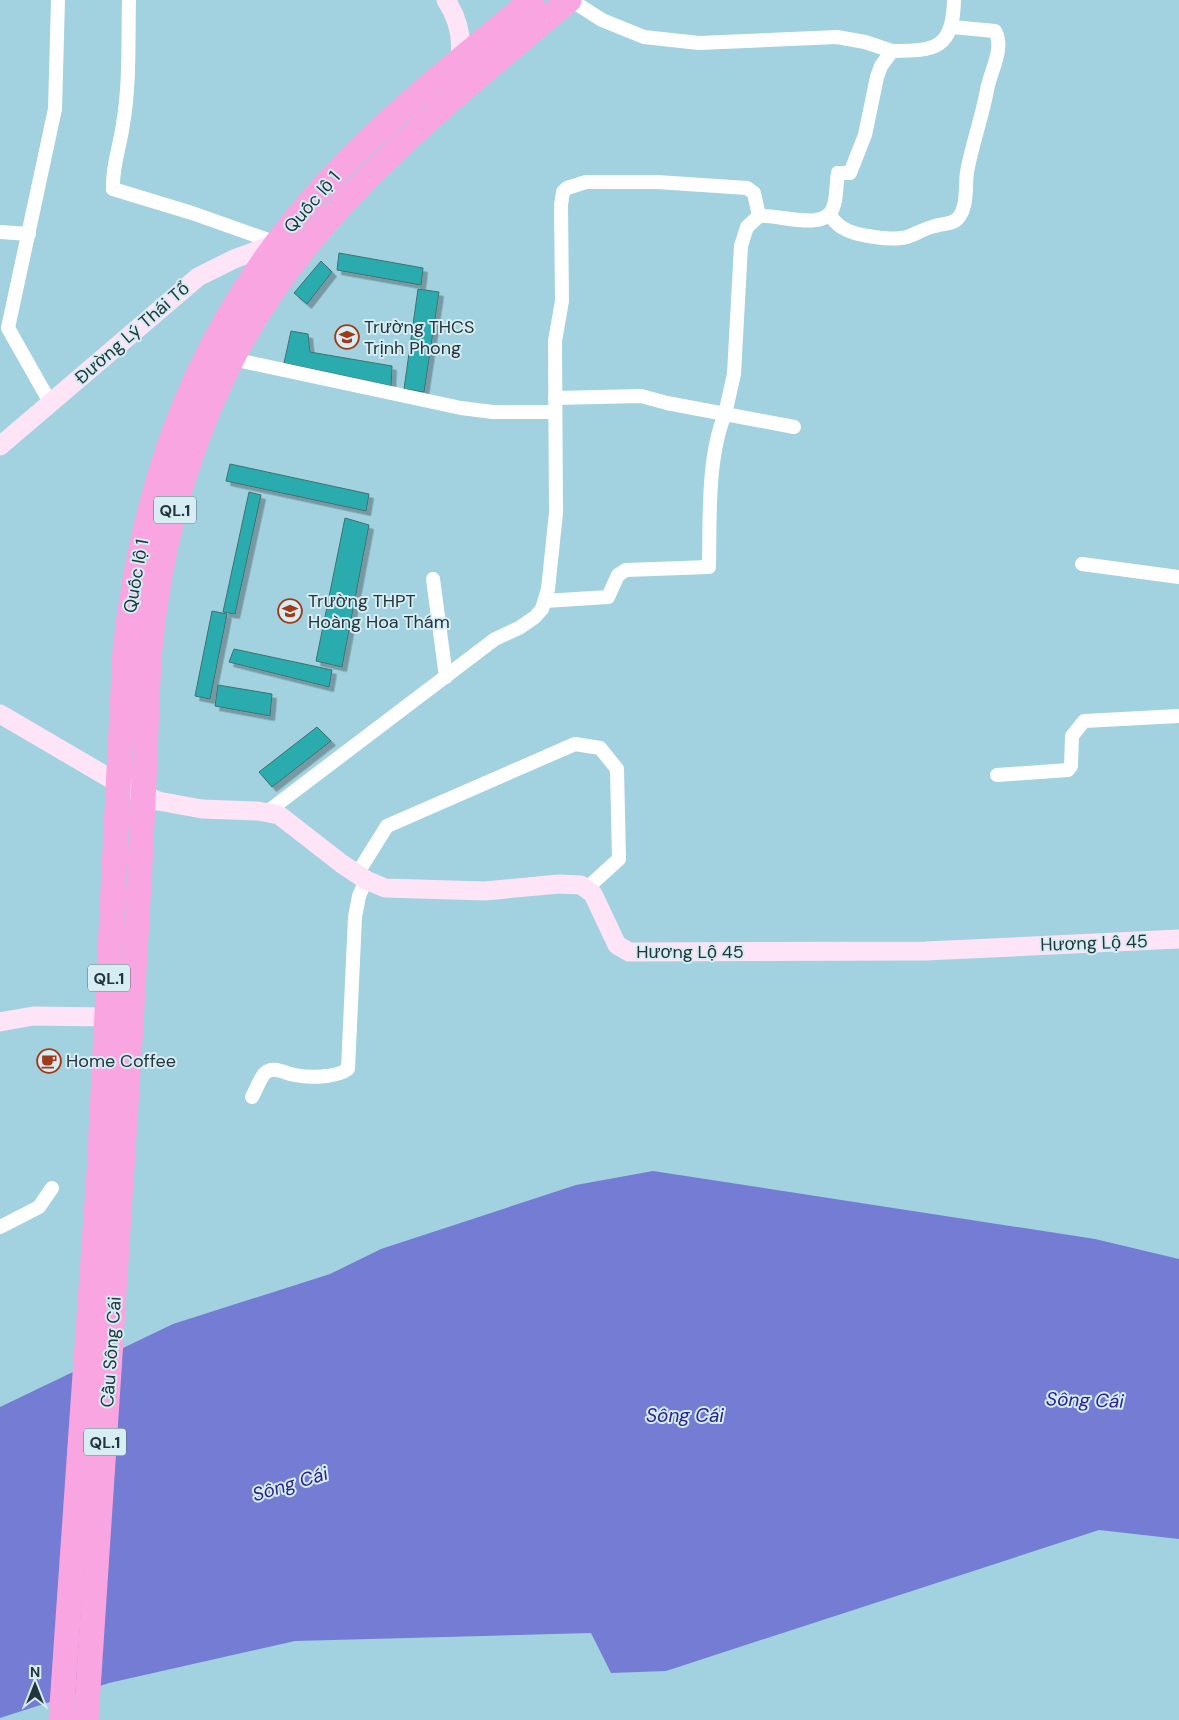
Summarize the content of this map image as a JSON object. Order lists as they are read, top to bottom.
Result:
{
  "streets": {
    "highway": ["Quốc lộ 1", "QL.1", "Cầu Sông Cái"],
    "street": ["Đường Lý Thái Tổ", "Hương Lộ 45"]
  },
  "crossings": [
    ["Quốc lộ 1", "Đường Lý Thái Tổ"],
    ["Quốc lộ 1", "Cầu Sông Cái"]
  ],
  "water": ["Sông Cái"],
  "places": {
    "school or university": ["Trường THCS Trịnh Phong", "Trường THPT Hoàng Hoa Thám"],
    "cafe": ["Home Coffee"]
  },
  "north": "top"
}
